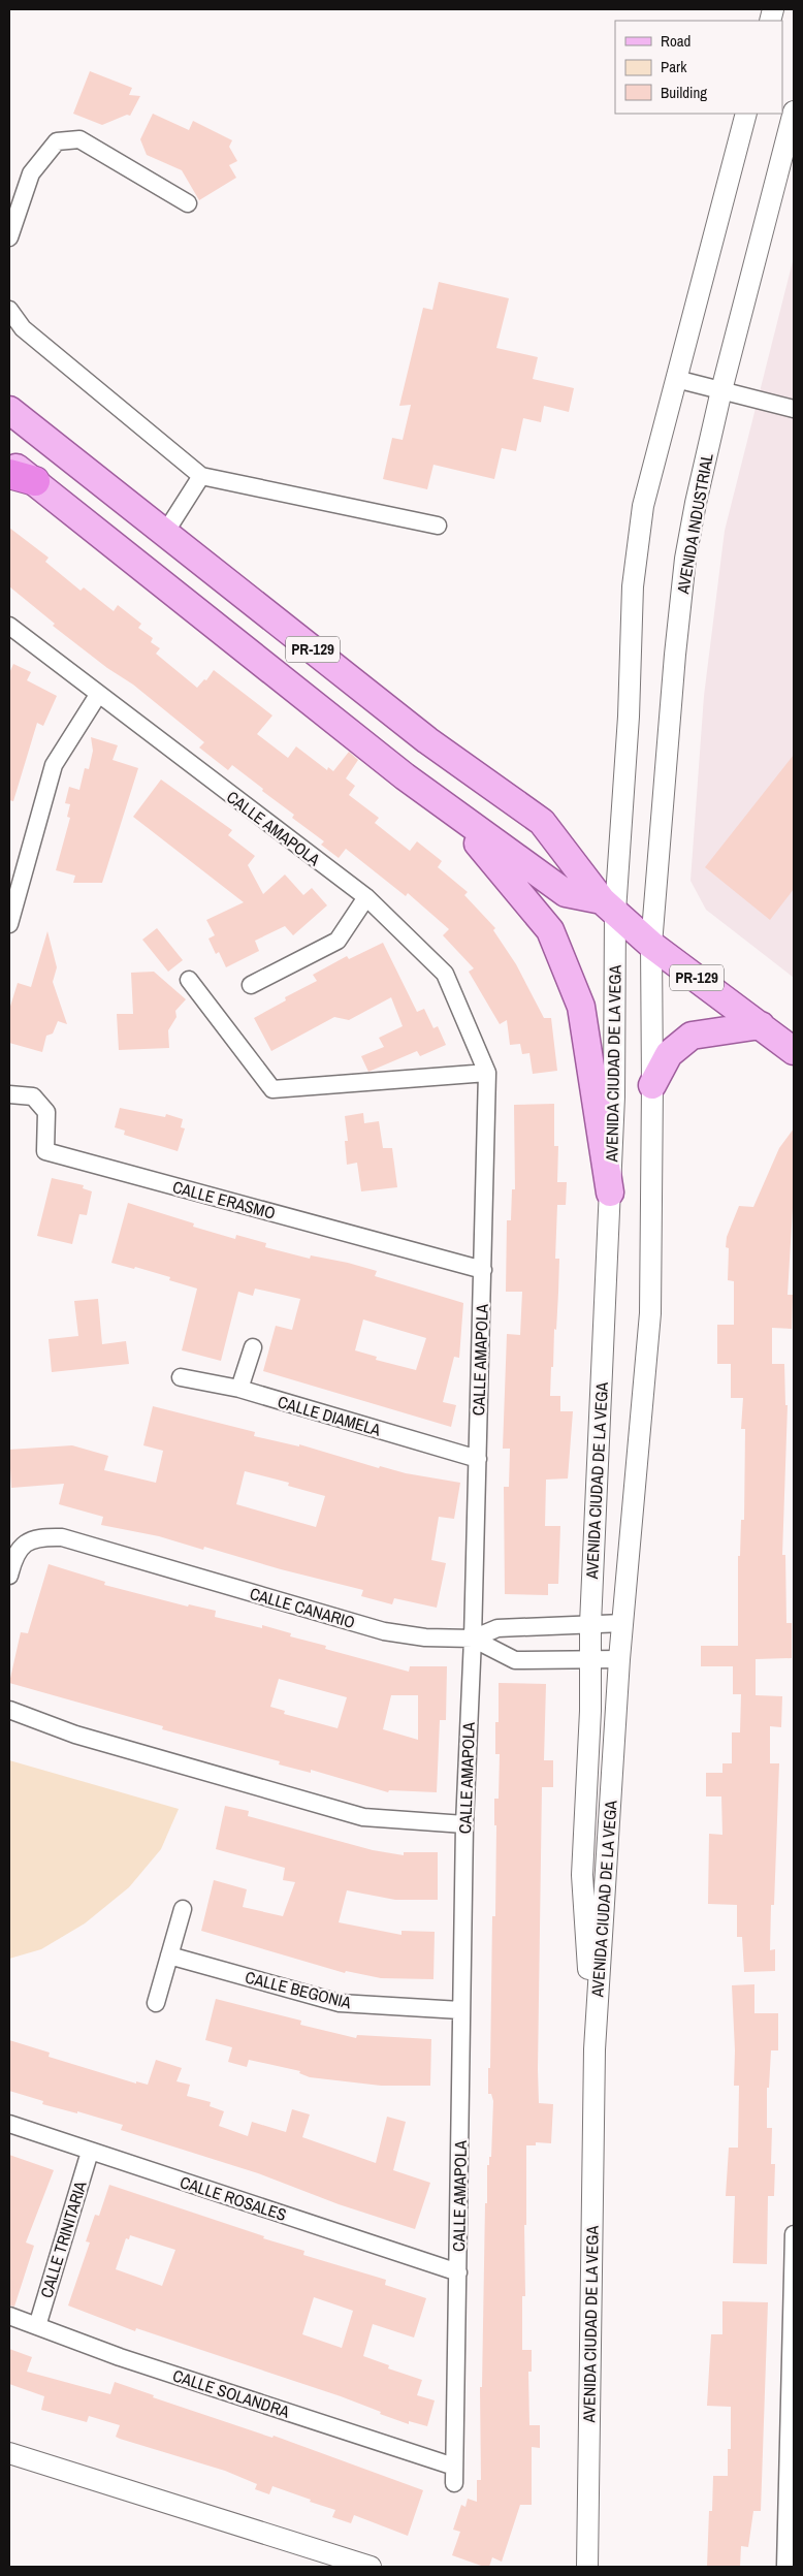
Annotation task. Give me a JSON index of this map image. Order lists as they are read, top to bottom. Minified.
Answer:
{"streets":{"main road":["PR-129"],"street":["AVENIDA INDUSTRIAL","CALLE AMAPOLA","AVENIDA CIUDAD DE LA VEGA","CALLE ERASMO","CALLE DIAMELA","CALLE CANARIO","CALLE BEGONIA","CALLE ROSALES","CALLE TRINITARIA","CALLE SOLANDRA"]},"crossings":[["AVENIDA INDUSTRIAL","PR-129"],["AVENIDA INDUSTRIAL","AVENIDA CIUDAD DE LA VEGA"],["PR-129","AVENIDA CIUDAD DE LA VEGA"],["CALLE AMAPOLA","CALLE ERASMO"],["CALLE AMAPOLA","CALLE DIAMELA"],["CALLE AMAPOLA","CALLE CANARIO"],["CALLE AMAPOLA","CALLE BEGONIA"],["CALLE AMAPOLA","CALLE ROSALES"],["CALLE AMAPOLA","CALLE SOLANDRA"],["AVENIDA CIUDAD DE LA VEGA","CALLE CANARIO"],["CALLE ROSALES","CALLE TRINITARIA"],["CALLE TRINITARIA","CALLE SOLANDRA"]],"legend":["Road","Park","Building"]}
